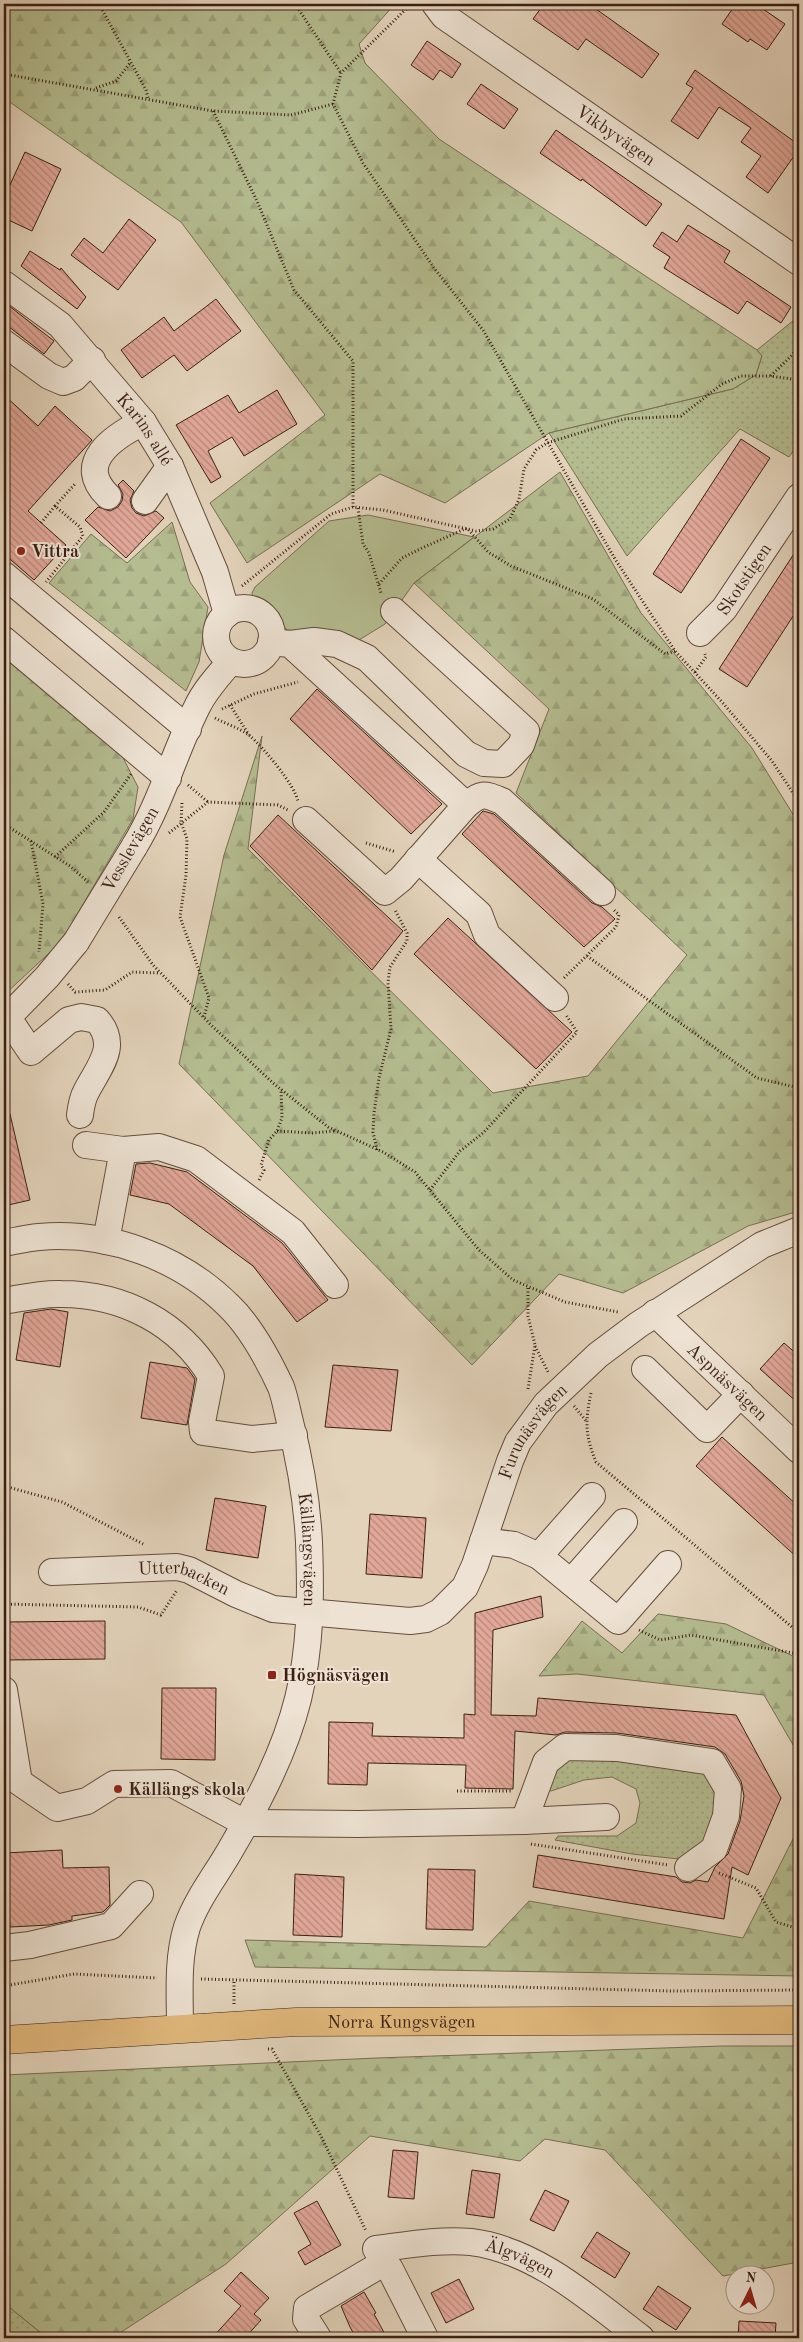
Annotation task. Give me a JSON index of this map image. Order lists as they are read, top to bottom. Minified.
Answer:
{"streets":{"main road":["Norra Kungsvägen"],"street":["Vikbyvägen","Karins allé","Skotstigen","Vesslevägen","Aspnäsvägen","Furunäsvägen","Källängsvägen","Utterbacken","Älgvägen"]},"crossings":[["Karins allé","Vesslevägen"],["Aspnäsvägen","Furunäsvägen"],["Furunäsvägen","Källängsvägen"],["Furunäsvägen","Utterbacken"],["Källängsvägen","Utterbacken"],["Källängsvägen","Norra Kungsvägen"]],"places":{"other":["Vittra","Källängs skola"],"transit":["Högnäsvägen"]},"north":"top"}
